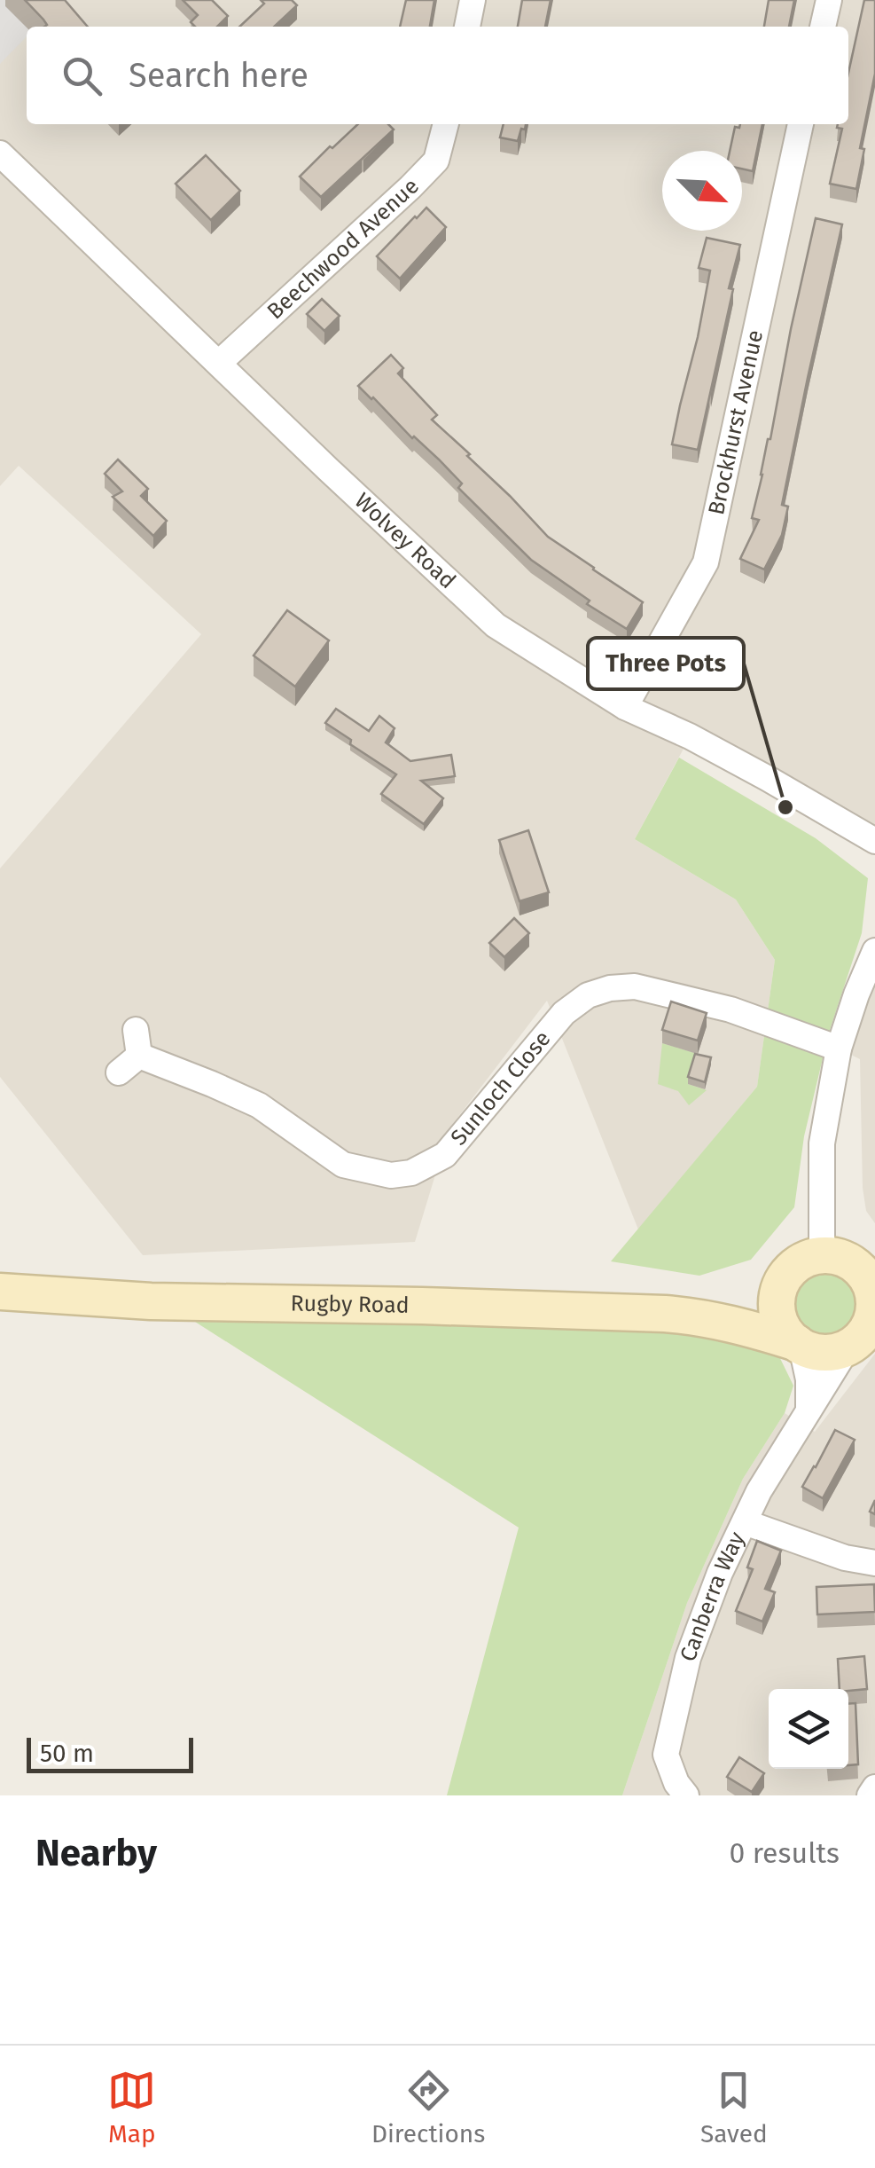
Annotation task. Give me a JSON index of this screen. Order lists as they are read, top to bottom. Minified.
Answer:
{"streets":{"main road":["Rugby Road"],"street":["Beechwood Avenue","Brockhurst Avenue","Wolvey Road","Sunloch Close","Canberra Way"]},"crossings":[["Beechwood Avenue","Wolvey Road"],["Brockhurst Avenue","Wolvey Road"],["Rugby Road","Canberra Way"]],"places":["Three Pots"],"scale_bar":"50 m","north":"bottom right","page":{"search":"Search here","scale":"50 m","heading":["Nearby","0 results"],"nav":["Map","Directions","Saved"]}}
